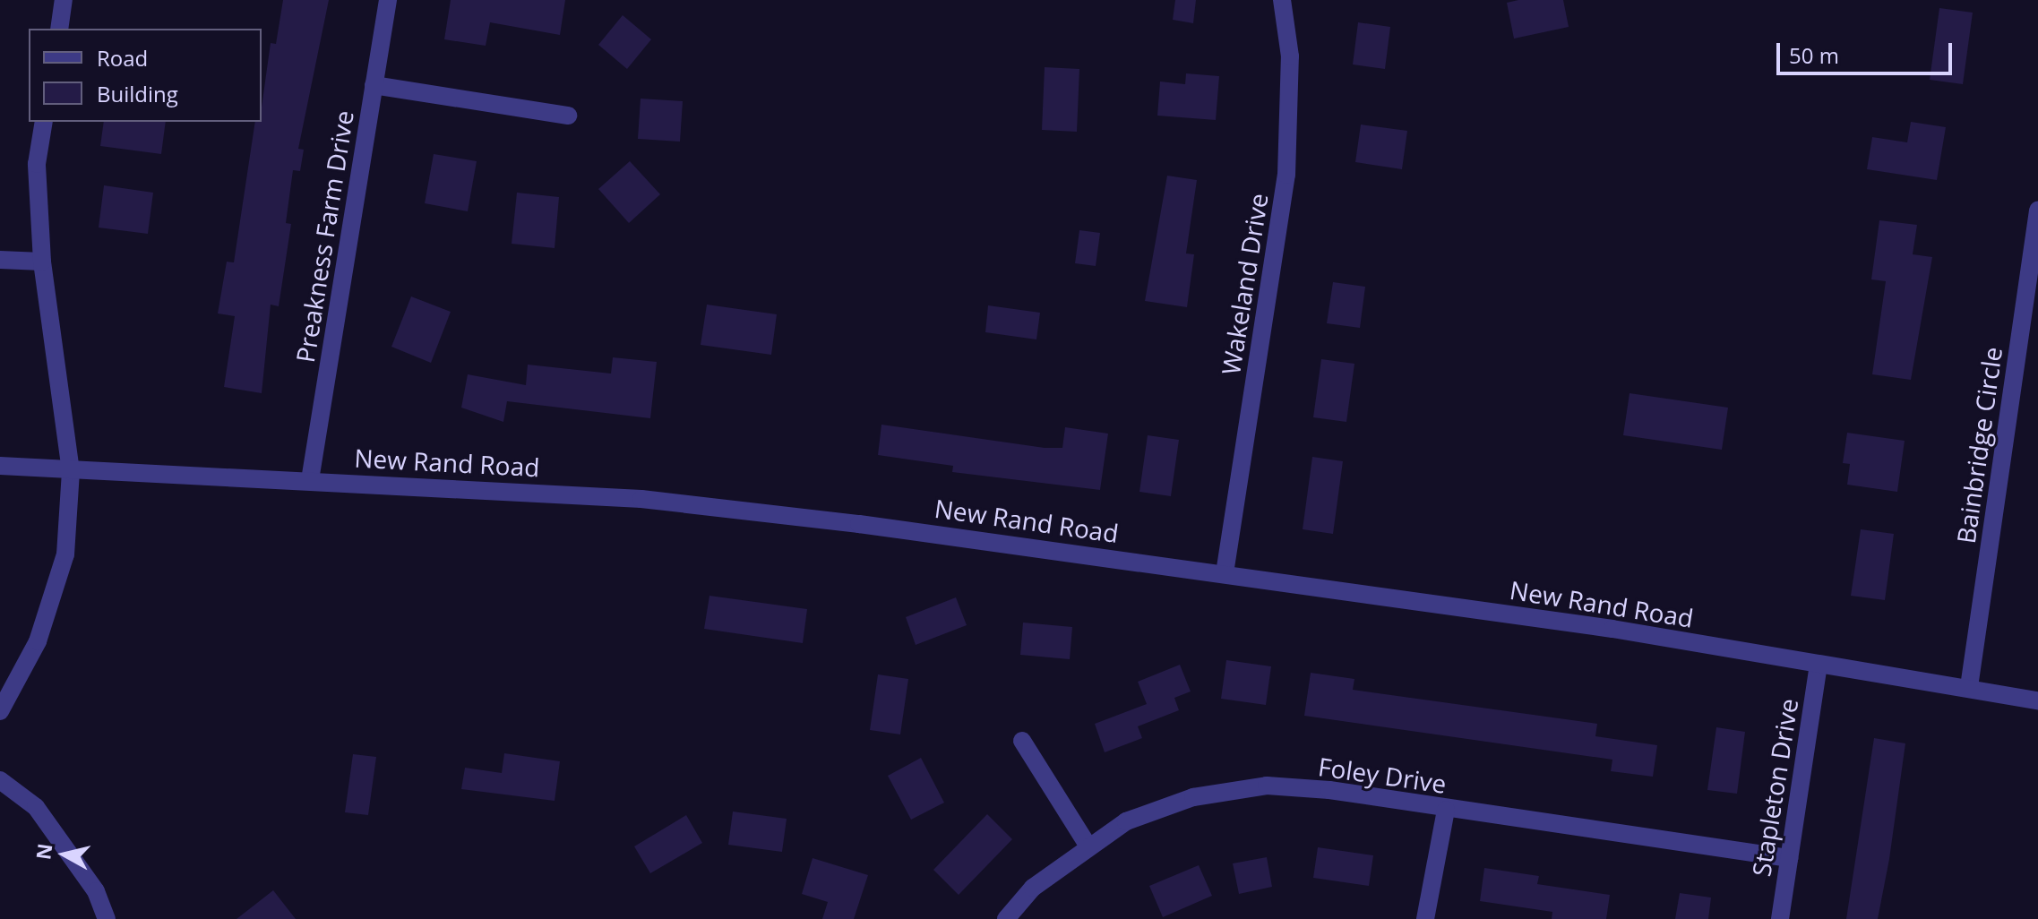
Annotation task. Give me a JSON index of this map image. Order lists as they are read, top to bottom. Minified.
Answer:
{"streets":{"street":["Preakness Farm Drive","Wakeland Drive","Bainbridge Circle","New Rand Road","Foley Drive","Stapleton Drive"]},"crossings":[["Preakness Farm Drive","New Rand Road"],["Wakeland Drive","New Rand Road"],["Bainbridge Circle","New Rand Road"],["New Rand Road","Stapleton Drive"],["Foley Drive","Stapleton Drive"]],"legend":["Road","Building"],"scale_bar":"50 m","north":"left"}
